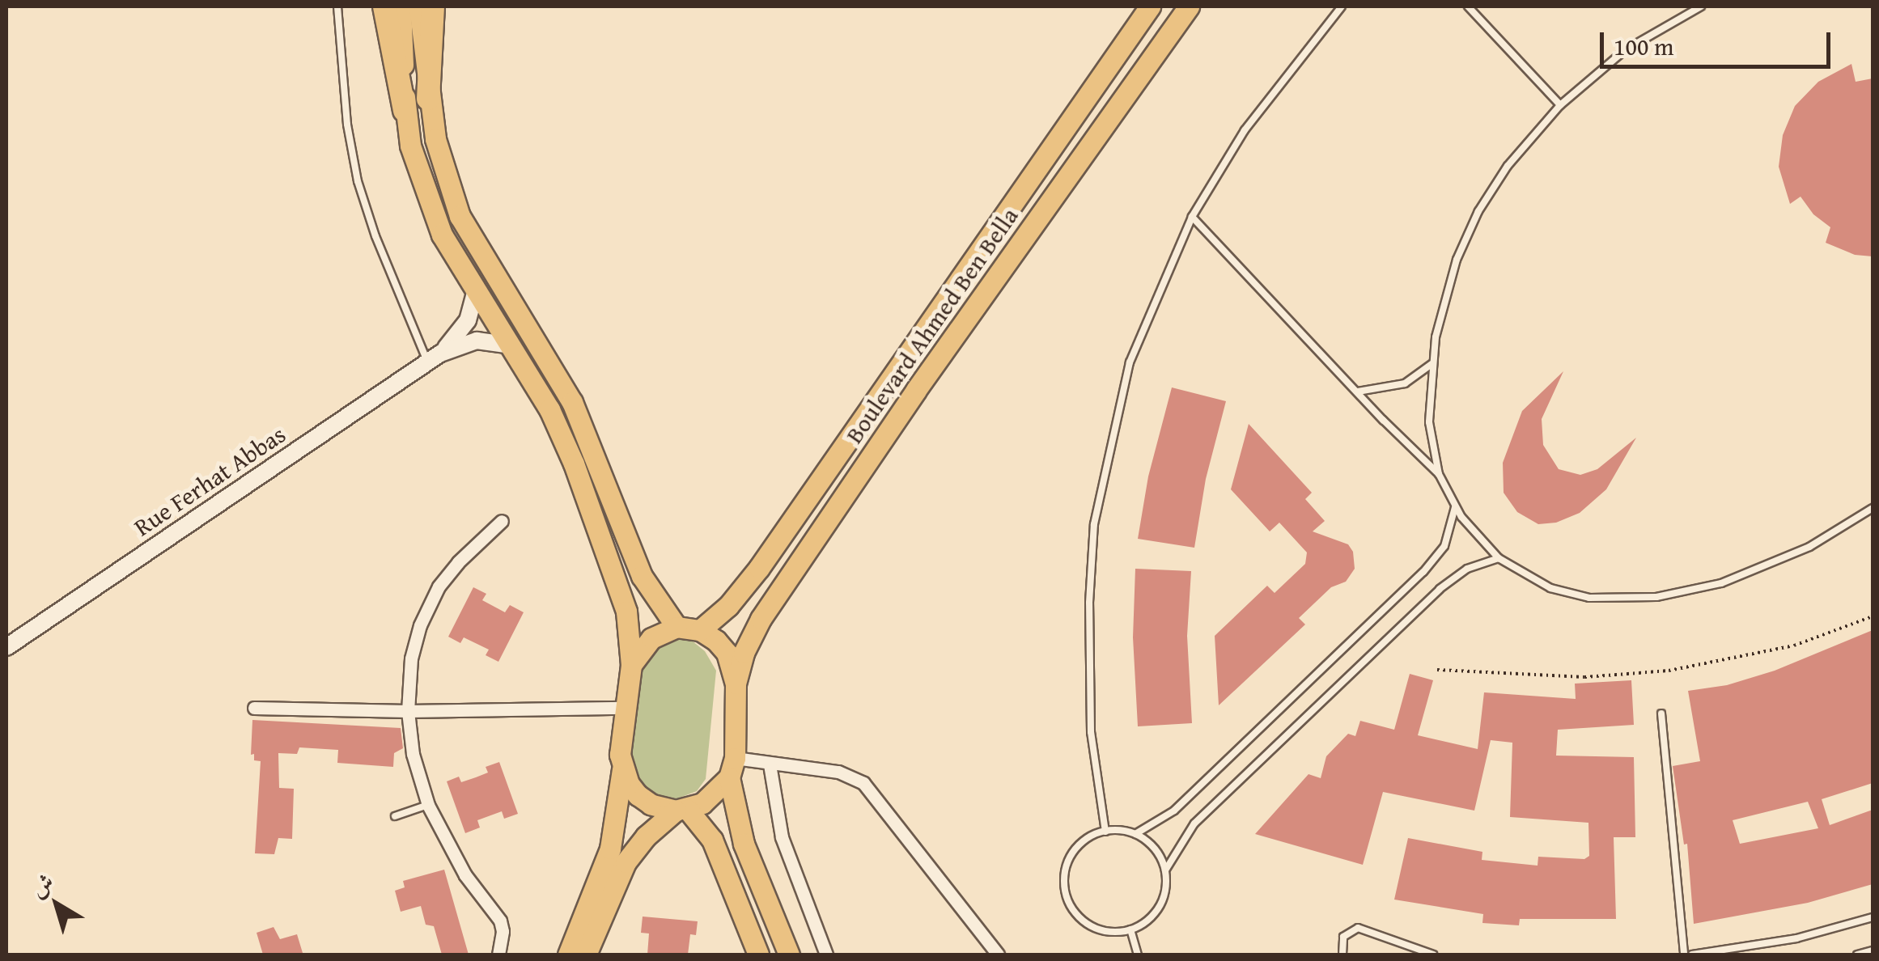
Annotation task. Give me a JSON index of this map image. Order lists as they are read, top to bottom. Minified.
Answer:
{"streets":{"main road":["Boulevard Ahmed Ben Bella"],"street":["Rue Ferhat Abbas"]},"scale_bar":"100 m","north":"top left"}
